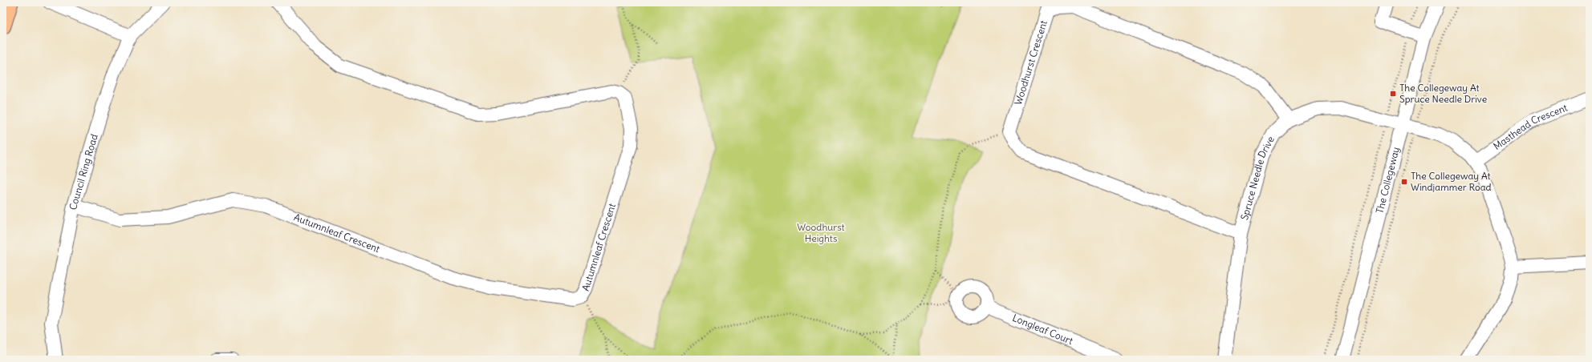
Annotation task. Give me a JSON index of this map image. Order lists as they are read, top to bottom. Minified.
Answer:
{"streets":{"street":["Woodhurst Crescent","Masthead Crescent","Council Ring Road","Spruce Needle Drive","The Collegeway","Autumnleaf Crescent","Longleaf Court"]},"crossings":[["Woodhurst Crescent","Spruce Needle Drive"],["Masthead Crescent","Spruce Needle Drive"],["Council Ring Road","Autumnleaf Crescent"],["Spruce Needle Drive","The Collegeway"]],"parks":["Woodhurst Heights"],"places":{"transit":["The Collegeway At Spruce Needle Drive","The Collegeway At Windjammer Road"]}}
